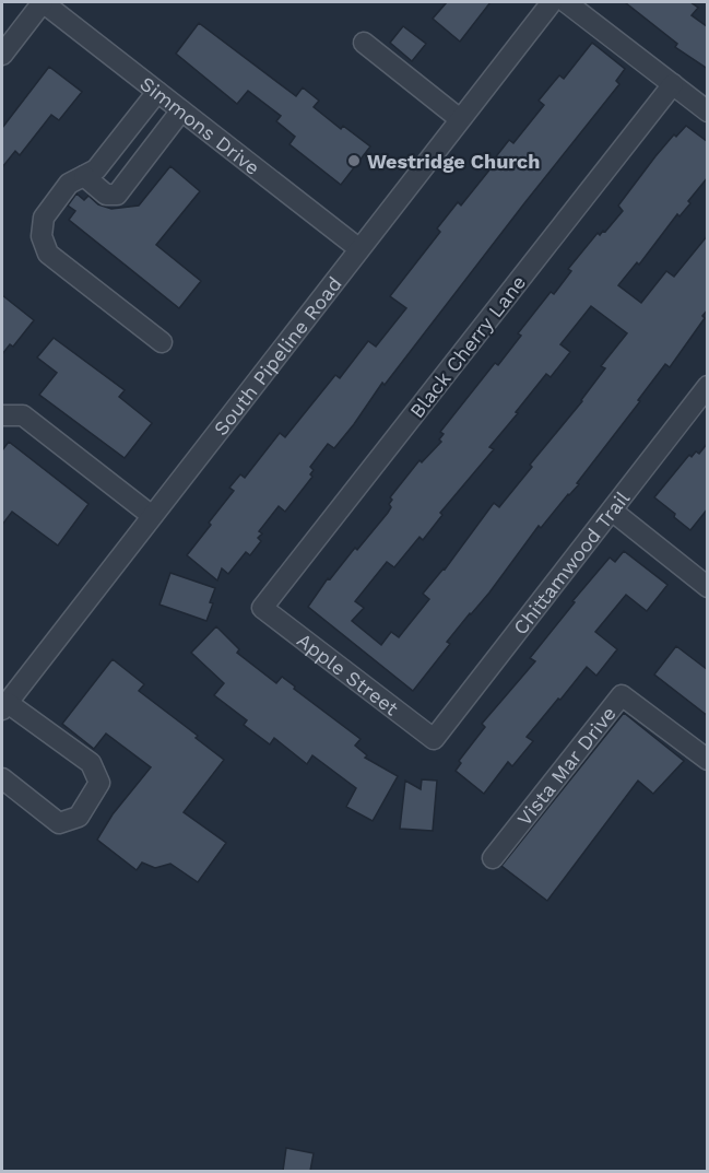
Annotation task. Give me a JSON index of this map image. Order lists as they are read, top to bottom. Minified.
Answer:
{"streets":{"street":["Simmons Drive","Black Cherry Lane","South Pipeline Road","Chittamwood Trail","Apple Street","Vista Mar Drive"]},"crossings":[["Simmons Drive","South Pipeline Road"],["Black Cherry Lane","Apple Street"],["Chittamwood Trail","Apple Street"]],"places":["Westridge Church"]}
